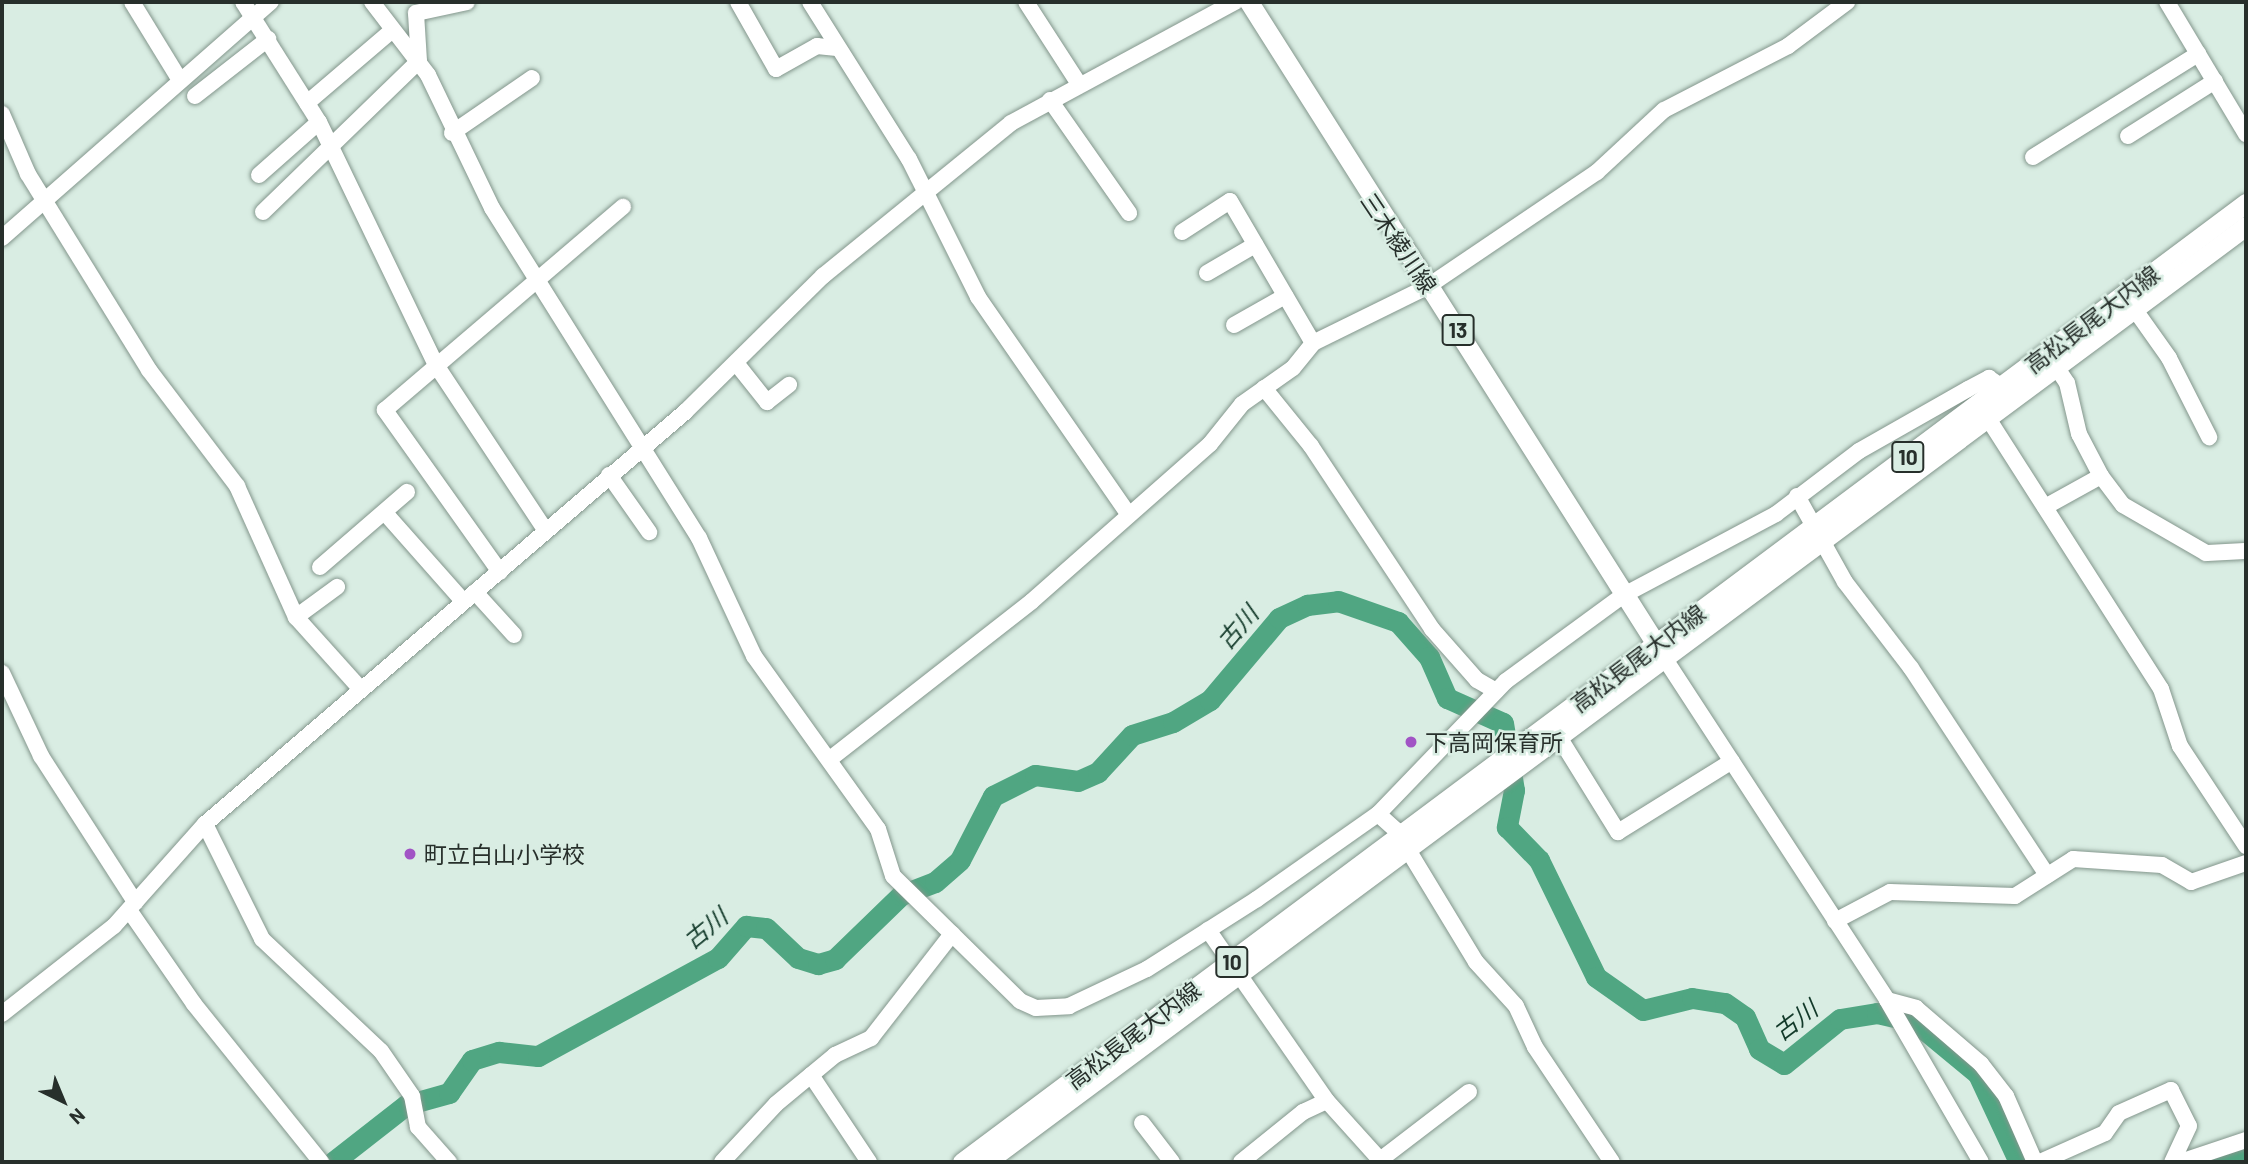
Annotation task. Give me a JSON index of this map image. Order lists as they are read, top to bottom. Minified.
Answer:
{"streets":{"main road":["三木綾川線","高松長尾大内線","13","10"]},"crossings":[["三木綾川線","高松長尾大内線"]],"water":["古川"],"places":["下高岡保育所","町立白山小学校"],"north":"bottom right"}
